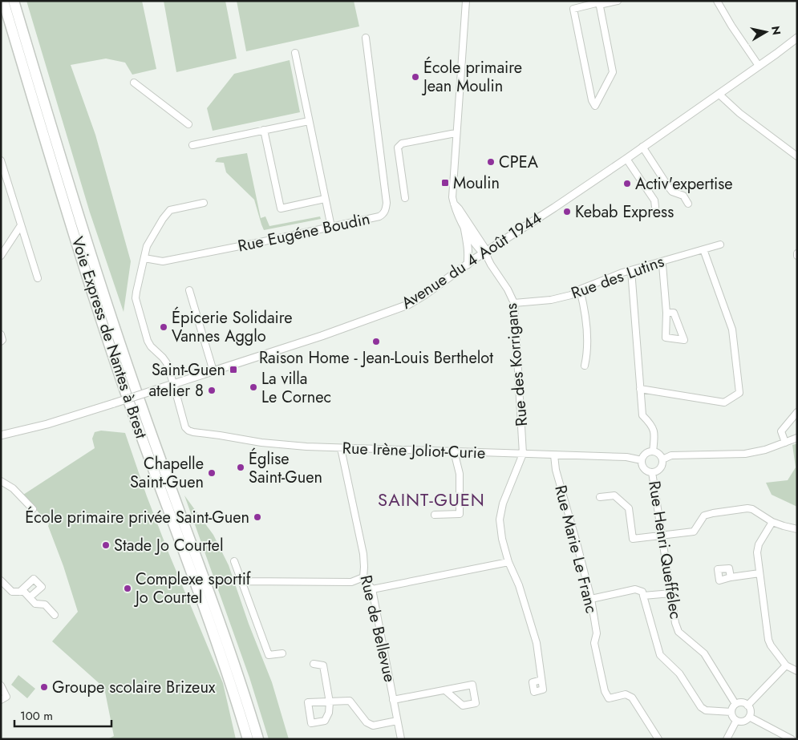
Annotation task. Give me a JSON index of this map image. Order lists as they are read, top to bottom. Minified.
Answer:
{"streets":{"highway":["Voie Express de Nantes à Brest"],"street":["Rue Eugéne Boudin","Avenue du 4 Août 1944","Rue des Lutins","Rue des Korrigans","Rue Irène Joliot-Curie","Rue Marie Le Franc","Rue Henri Queffélec","Rue de Bellevue"]},"crossings":[["Avenue du 4 Août 1944","Rue des Korrigans"],["Avenue du 4 Août 1944","Rue Irène Joliot-Curie"],["Rue des Lutins","Rue des Korrigans"],["Rue des Korrigans","Rue Irène Joliot-Curie"],["Rue Irène Joliot-Curie","Rue Marie Le Franc"],["Rue Irène Joliot-Curie","Rue Henri Queffélec"],["Rue Irène Joliot-Curie","Rue de Bellevue"]],"districts":["SAINT-GUEN"],"places":{"other":["École primaire Jean Moulin","CPEA","Activ'expertise","Kebab Express","Épicerie Solidaire Vannes Agglo","Raison Home - Jean-Louis Berthelot","La villa Le Cornec","atelier 8","Église Saint-Guen","Chapelle Saint-Guen","École primaire privée Saint-Guen","Stade Jo Courtel","Complexe sportif Jo Courtel","Groupe scolaire Brizeux"],"transit":["Moulin","Saint-Guen"]},"scale_bar":"100 m","north":"right"}
